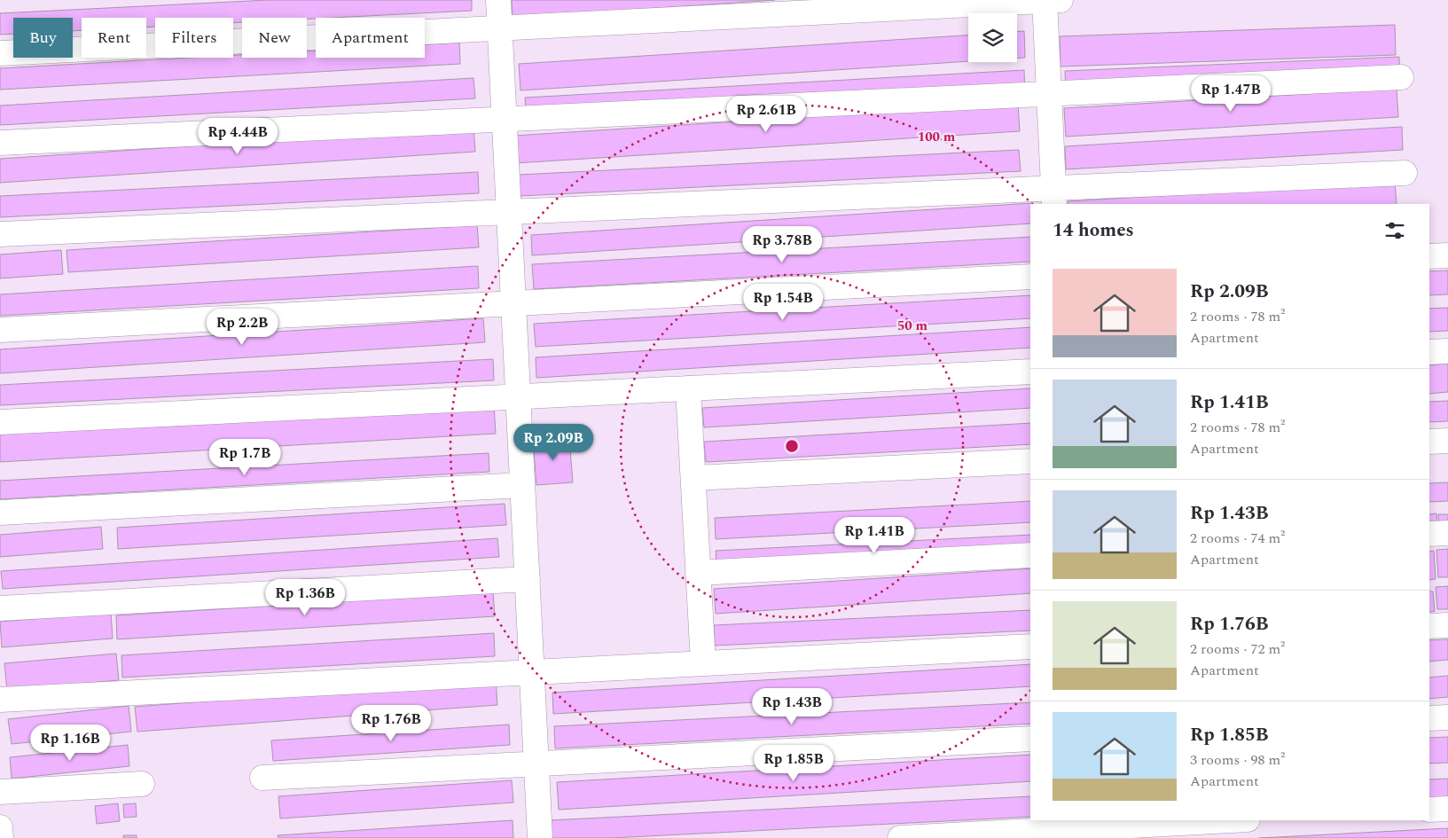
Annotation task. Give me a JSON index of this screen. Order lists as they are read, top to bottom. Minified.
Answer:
{"page":{"chip":["Buy","Rent","Filters","New","Apartment"],"price":["Rp 1.47B","Rp 2.61B","Rp 4.44B","Rp 3.78B","Rp 1.54B","Rp 2.2B","Rp 2.09B","Rp 1.7B","Rp 1.41B","Rp 1.36B","Rp 1.43B","Rp 1.76B","Rp 1.16B","Rp 1.85B"],"heading":"14 homes","list":[{"name":"Rp 2.09B","note":"2 rooms · 78 m² · Apartment"},{"name":"Rp 1.41B","note":"2 rooms · 78 m² · Apartment"},{"name":"Rp 1.43B","note":"2 rooms · 74 m² · Apartment"},{"name":"Rp 1.76B","note":"2 rooms · 72 m² · Apartment"},{"name":"Rp 1.85B","note":"3 rooms · 98 m² · Apartment"}]},"rings":["100 m","50 m"]}
